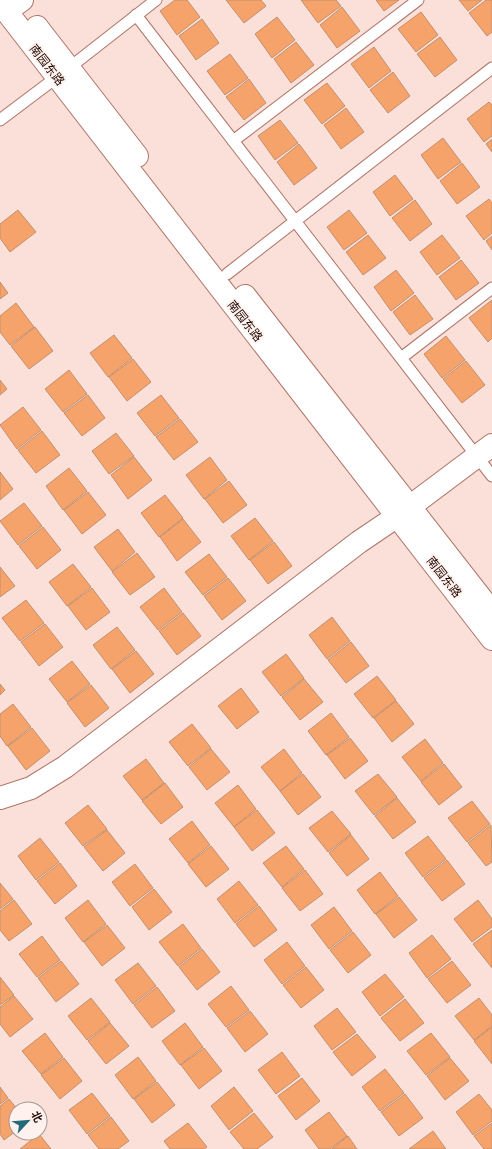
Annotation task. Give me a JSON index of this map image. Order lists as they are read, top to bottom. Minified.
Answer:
{"streets":{"main road":["南园东路"]},"north":"top right"}
